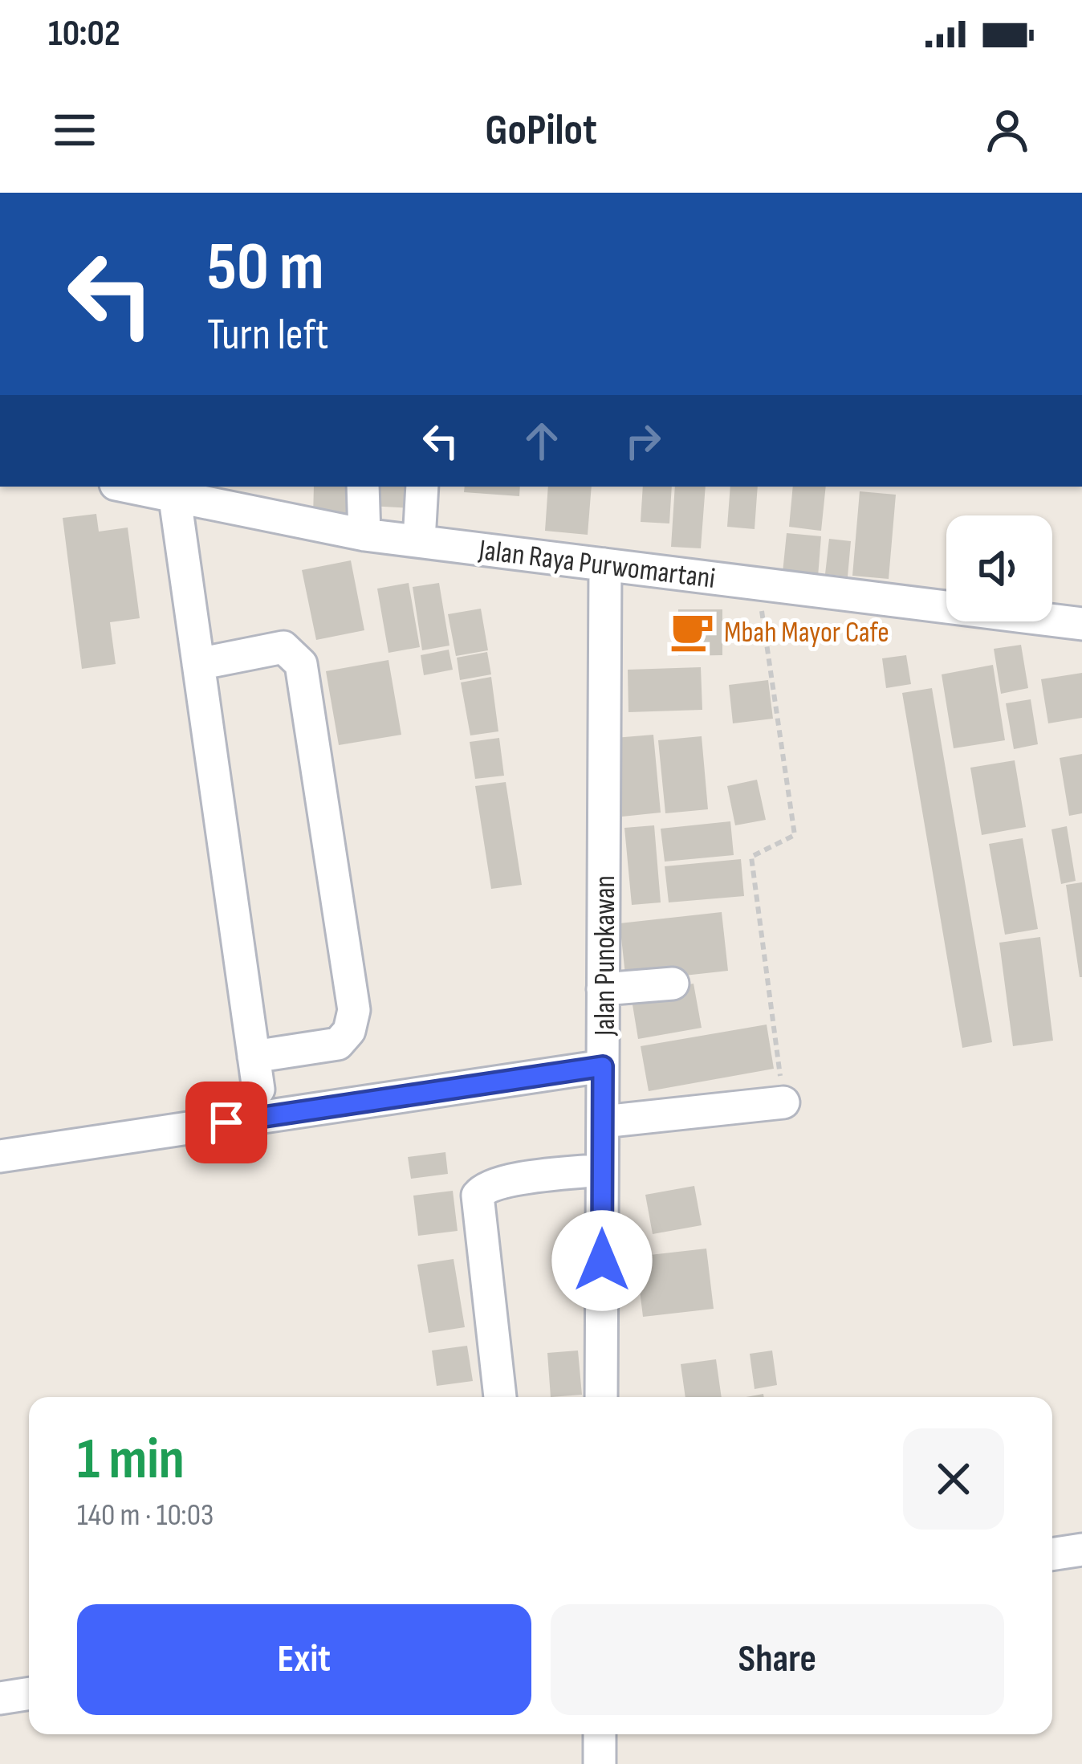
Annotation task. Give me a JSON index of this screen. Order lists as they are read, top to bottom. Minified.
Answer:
{"streets":{"street":["Jalan Raya Purwomartani","Jalan Punokawan"]},"crossings":[["Jalan Raya Purwomartani","Jalan Punokawan"]],"places":{"cafe":["Mbah Mayor Cafe"]},"page":{"status":"10:02","header":"GoPilot","turn":["50 m","Turn left"],"heading":["1 min","140 m · 10:03"],"buttons":["Exit","Share"]}}
